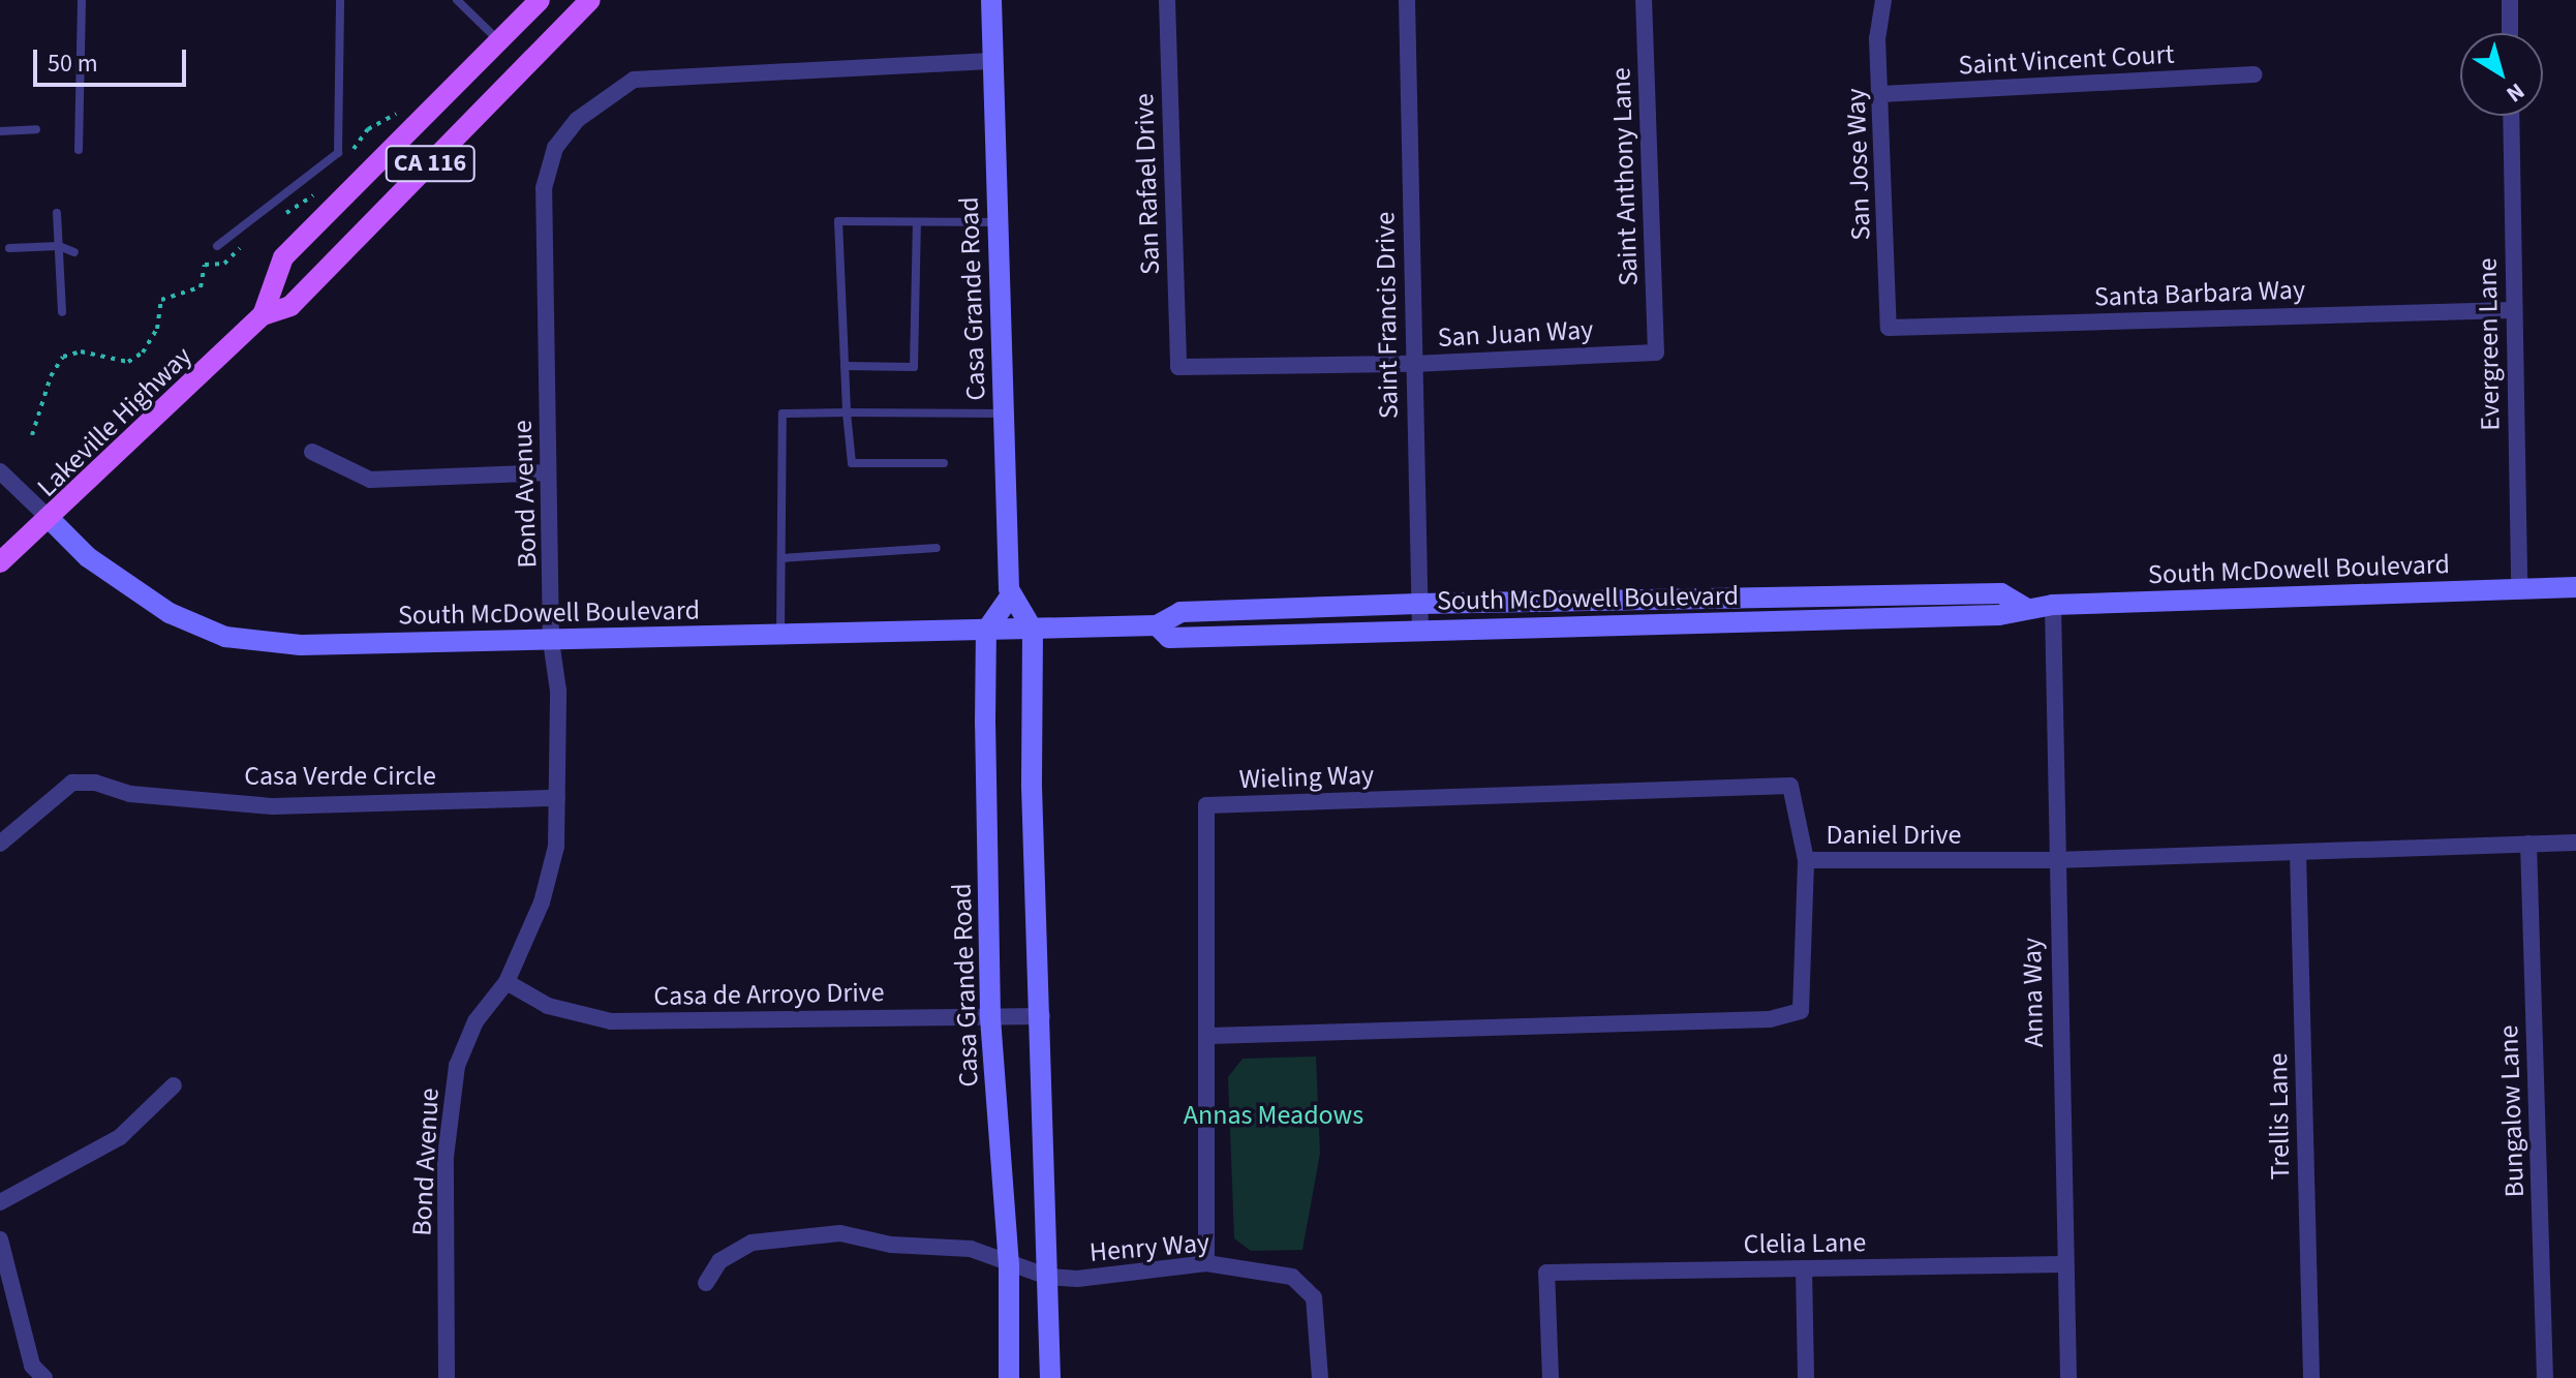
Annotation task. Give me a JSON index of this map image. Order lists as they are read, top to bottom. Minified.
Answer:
{"streets":{"main road":["CA 116","Casa Grande Road","Lakeville Highway","South McDowell Boulevard"],"street":["Saint Vincent Court","San Jose Way","Saint Anthony Lane","San Rafael Drive","Santa Barbara Way","Saint Francis Drive","San Juan Way","Evergreen Lane","Bond Avenue","Casa Verde Circle","Wieling Way","Daniel Drive","Anna Way","Casa de Arroyo Drive","Bungalow Lane","Trellis Lane","Clelia Lane","Henry Way"]},"crossings":[["Saint Vincent Court","San Jose Way"],["San Jose Way","Santa Barbara Way"],["Saint Anthony Lane","San Juan Way"],["San Rafael Drive","San Juan Way"],["Santa Barbara Way","Evergreen Lane"],["Casa Grande Road","Bond Avenue"],["Casa Grande Road","South McDowell Boulevard"],["Casa Grande Road","Casa de Arroyo Drive"],["Casa Grande Road","Henry Way"],["Saint Francis Drive","San Juan Way"],["Saint Francis Drive","South McDowell Boulevard"],["Evergreen Lane","South McDowell Boulevard"],["Lakeville Highway","South McDowell Boulevard"],["Bond Avenue","South McDowell Boulevard"],["Bond Avenue","Casa Verde Circle"],["Bond Avenue","Casa de Arroyo Drive"],["South McDowell Boulevard","Anna Way"],["Wieling Way","Daniel Drive"],["Wieling Way","Henry Way"],["Daniel Drive","Anna Way"],["Daniel Drive","Bungalow Lane"],["Daniel Drive","Trellis Lane"],["Anna Way","Clelia Lane"]],"parks":["Annas Meadows"],"scale_bar":"50 m","north":"bottom right"}
